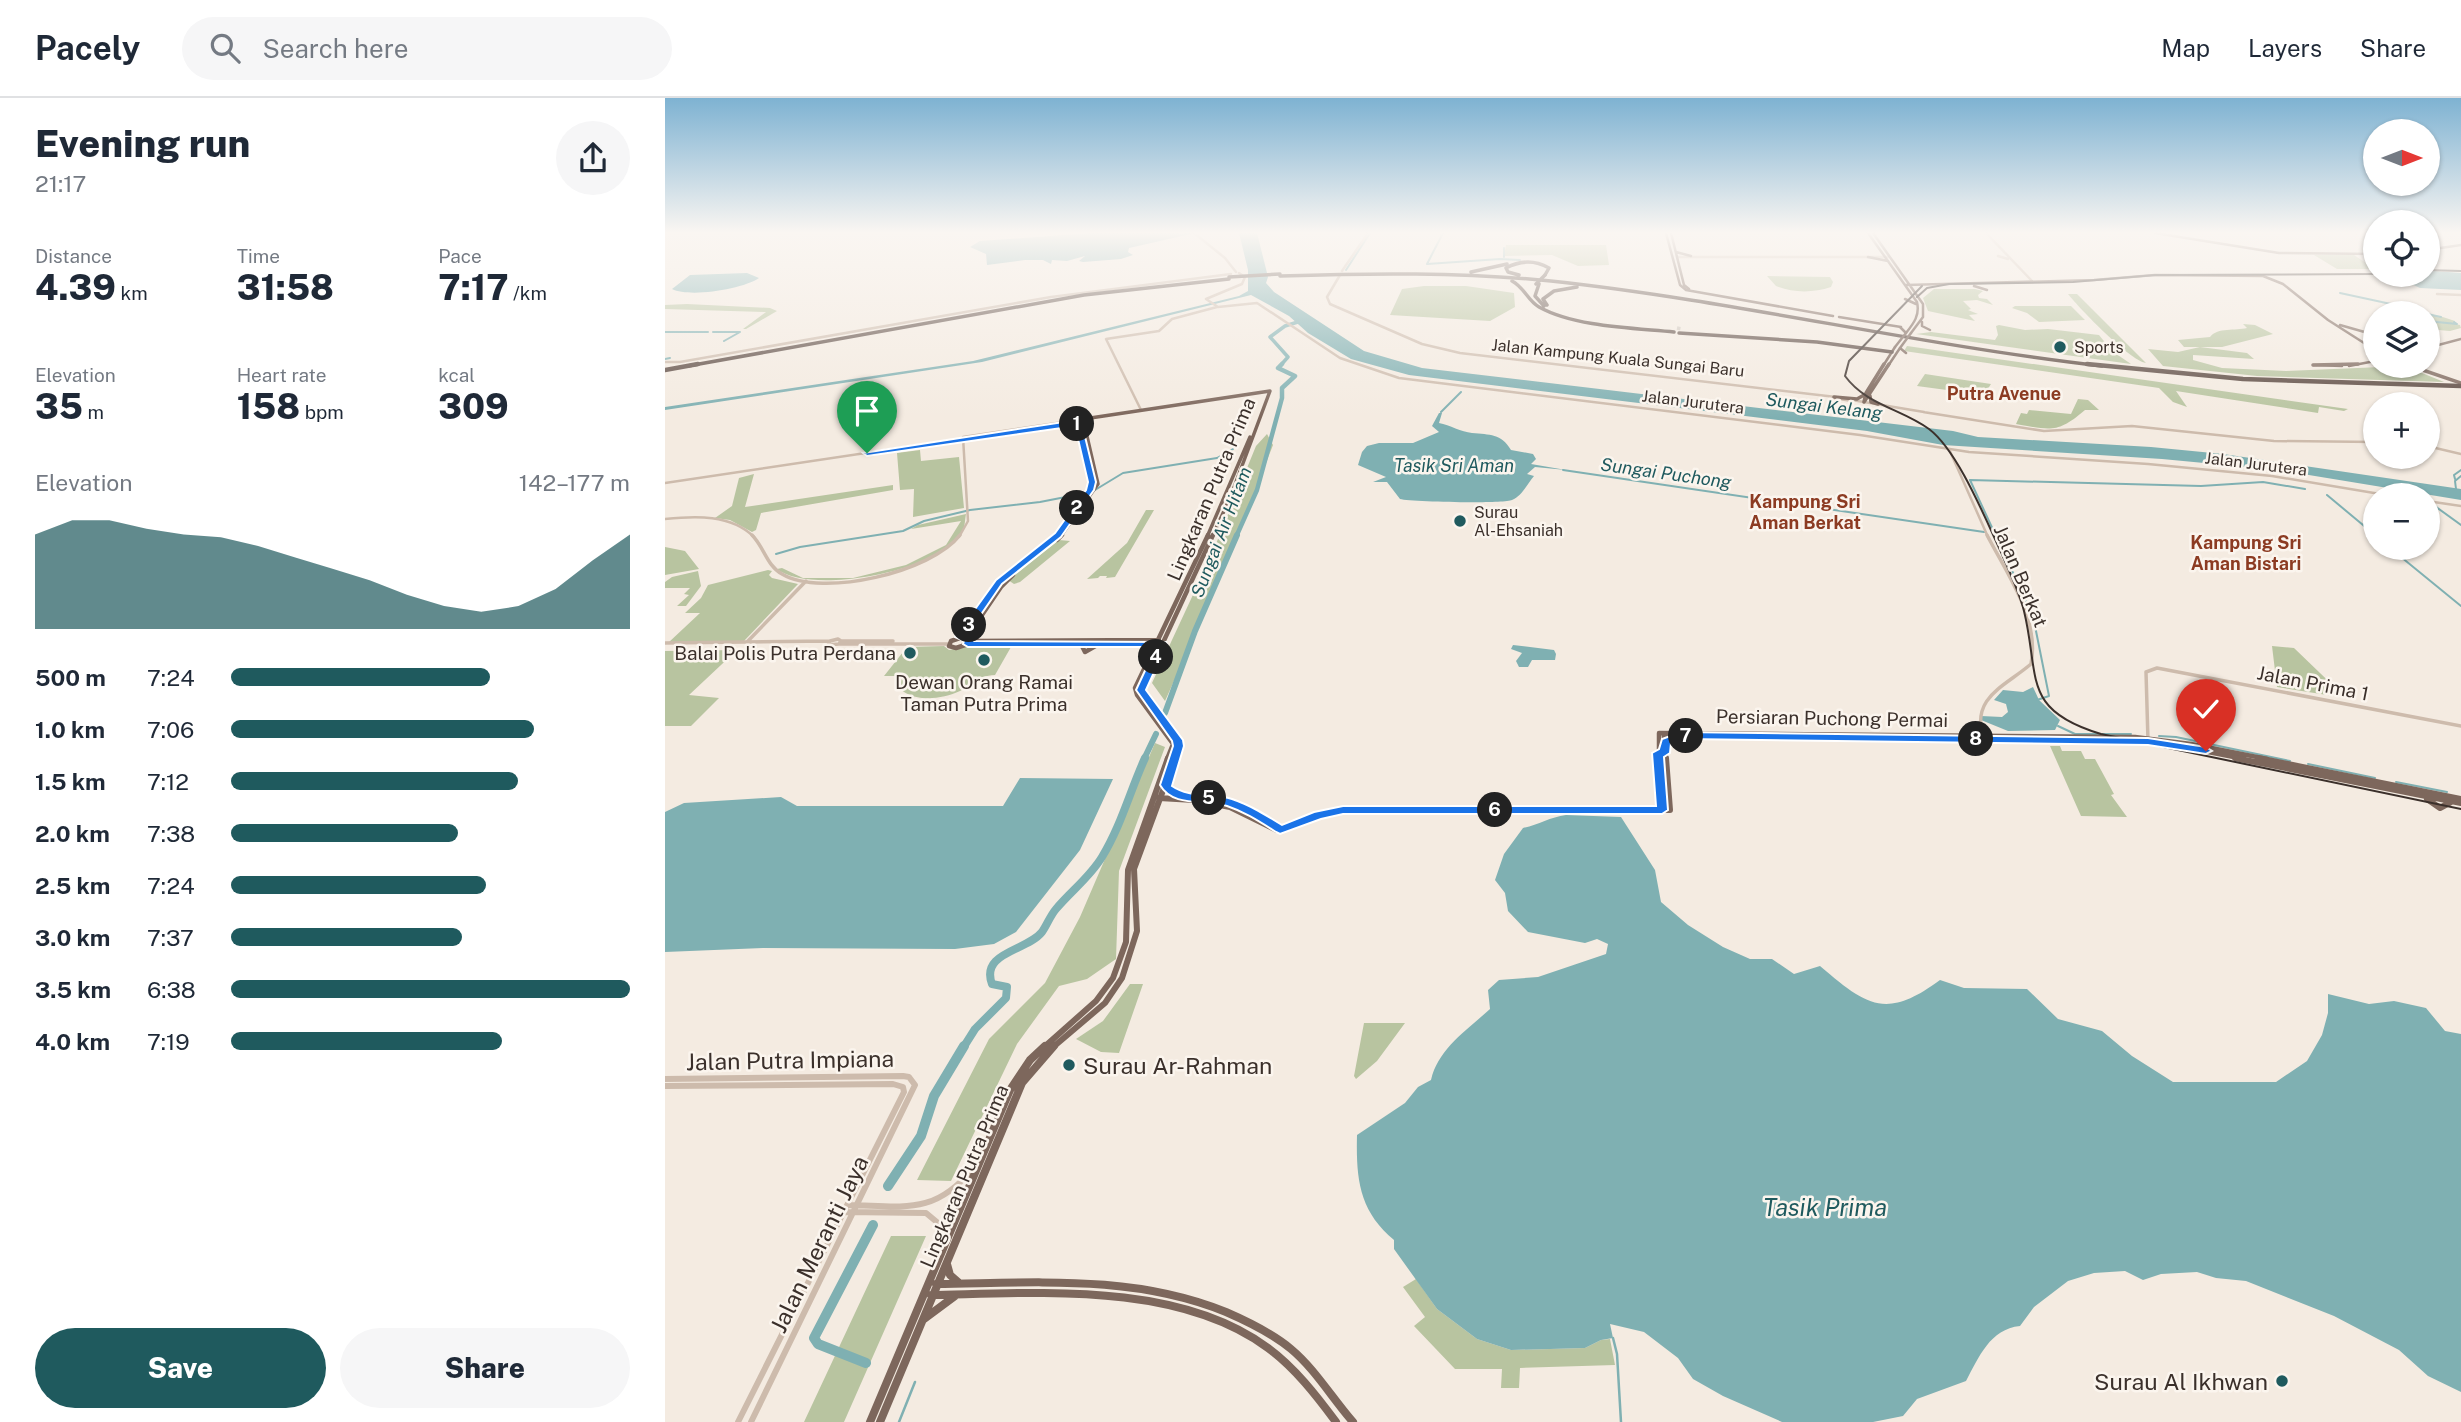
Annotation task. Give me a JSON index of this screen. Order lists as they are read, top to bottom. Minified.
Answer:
{"streets":{"main road":["Lingkaran Putra Prima","Persiaran Puchong Permai"],"street":["Jalan Kampung Kuala Sungai Baru","Jalan Jurutera","Jalan Berkat","Jalan Prima 1","Jalan Putra Impiana","Jalan Meranti Jaya"]},"crossings":[["Jalan Jurutera","Jalan Berkat"],["Jalan Berkat","Persiaran Puchong Permai"],["Jalan Prima 1","Persiaran Puchong Permai"],["Jalan Putra Impiana","Jalan Meranti Jaya"]],"districts":["Putra Avenue","Kampung Sri Aman Berkat","Kampung Sri Aman Bistari"],"water":["Sungai Kelang","Tasik Sri Aman","Sungai Puchong","Sungai Air Hitam","Tasik Prima"],"places":["Sports","Surau Al-Ehsaniah","Balai Polis Putra Perdana","Dewan Orang Ramai Taman Putra Prima","Surau Ar-Rahman","Surau Al Ikhwan"],"north":"right","page":{"header":"Pacely","search":"Search here","nav":["Map","Layers","Share"],"heading":["Evening run","21:17"],"map_buttons":["+","−"],"stats":[["Distance","4.39 km"],["Time","31:58"],["Pace","7:17 /km"],["Elevation","35 m"],["Heart rate","158 bpm"],["kcal","309"]],"pins":["1","2","3","4","7","8","5","6"],"chart":["Elevation","142–177 m"],"list":[{"name":"500 m","note":"7:24"},{"name":"1.0 km","note":"7:06"},{"name":"1.5 km","note":"7:12"},{"name":"2.0 km","note":"7:38"},{"name":"2.5 km","note":"7:24"},{"name":"3.0 km","note":"7:37"},{"name":"3.5 km","note":"6:38"},{"name":"4.0 km","note":"7:19"}],"buttons":["Save","Share"]}}
